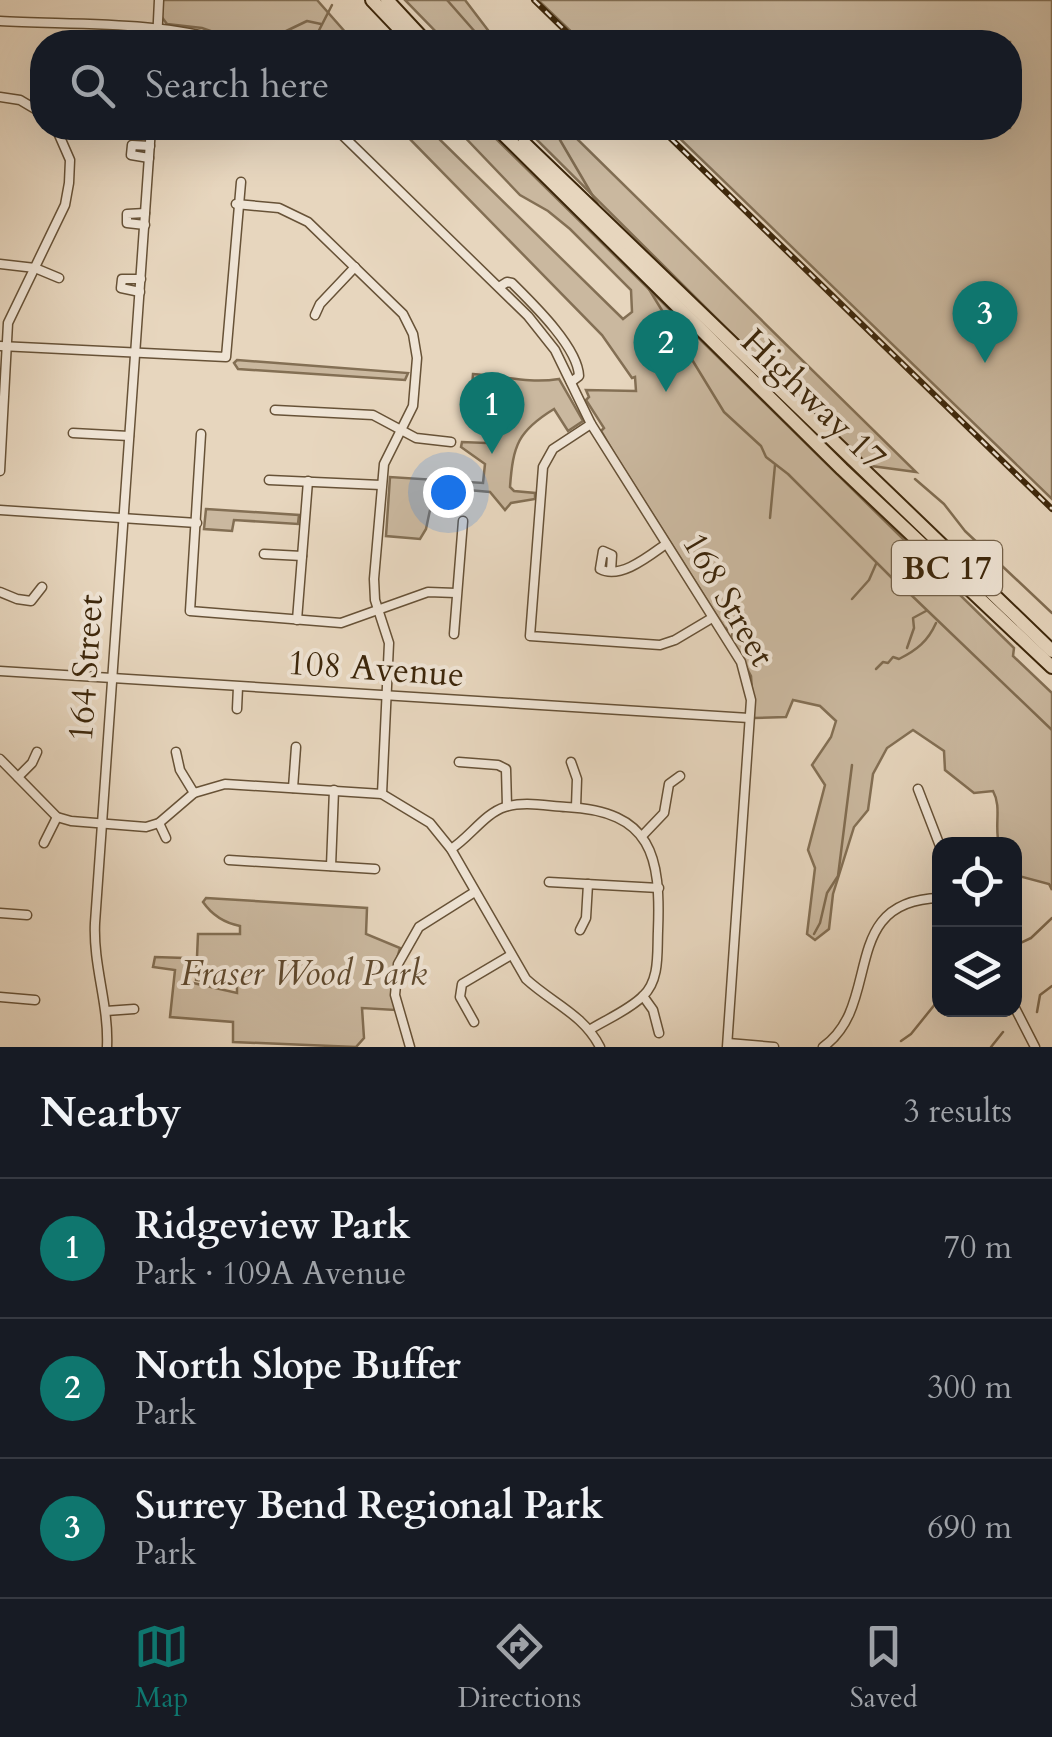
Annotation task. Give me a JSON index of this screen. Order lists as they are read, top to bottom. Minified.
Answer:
{"streets":{"highway":["Highway 17","BC 17"],"street":["168 Street","164 Street","108 Avenue"]},"crossings":[["168 Street","108 Avenue"],["164 Street","108 Avenue"]],"parks":["Fraser Wood Park"],"page":{"search":"Search here","pins":["3","2","1"],"heading":["Nearby","3 results"],"list":[{"mark":"1","name":"Ridgeview Park","note":"Park · 109A Avenue","value":"70 m"},{"mark":"2","name":"North Slope Buffer","note":"Park","value":"300 m"},{"mark":"3","name":"Surrey Bend Regional Park","note":"Park","value":"690 m"}],"nav":["Map","Directions","Saved"]}}
